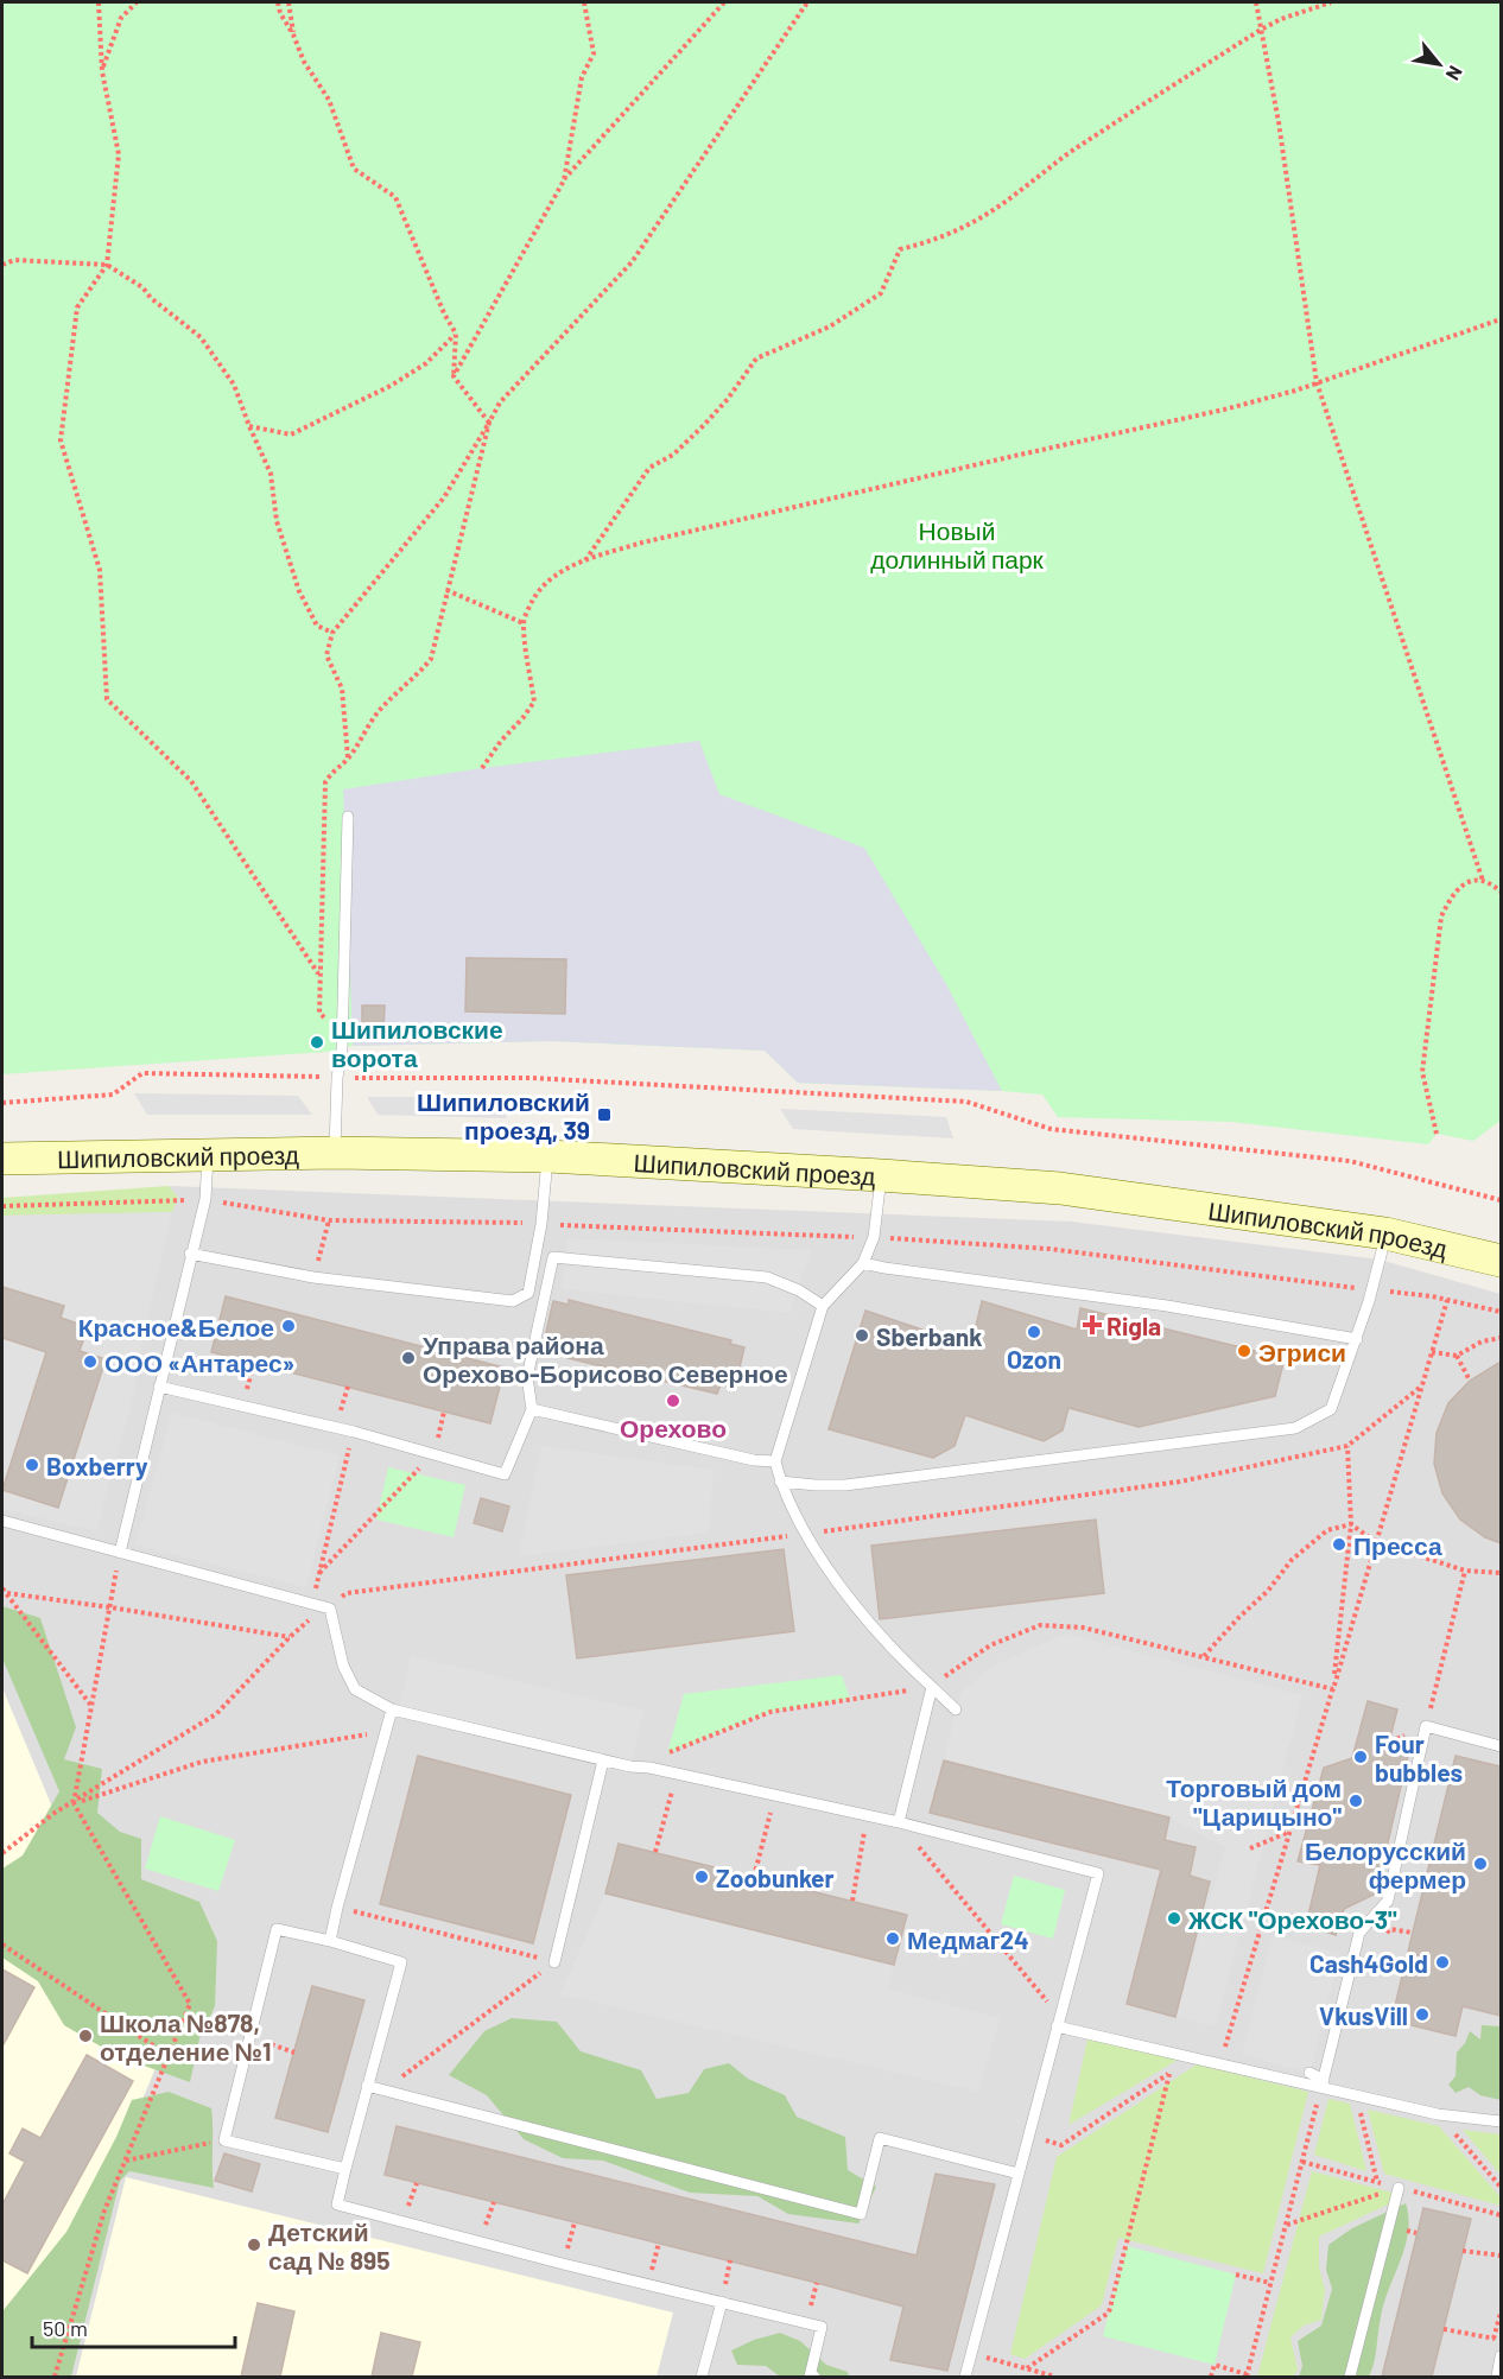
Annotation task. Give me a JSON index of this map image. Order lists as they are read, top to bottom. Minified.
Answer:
{"streets":{"main road":["Шипиловский проезд"]},"parks":["Новый долинный парк"],"places":{"other":["Шипиловские ворота","Красное&Белое","Ozon","Sberbank","Эгриси","Управа района Орехово-Борисово Северное","ООО «Антарес»","Орехово","Boxberry","Пресса","Four bubbles","Торговый дом \"Царицыно\"","Белорусский фермер","Zoobunker","ЖСК \"Орехово-3\"","Медмаг24","Cash4Gold","VkusVill","Школа №878, отделение №1","Детский сад № 895"],"transit":["Шипиловский проезд, 39"],"health":["Rigla"]},"scale_bar":"50 m","north":"bottom right"}
